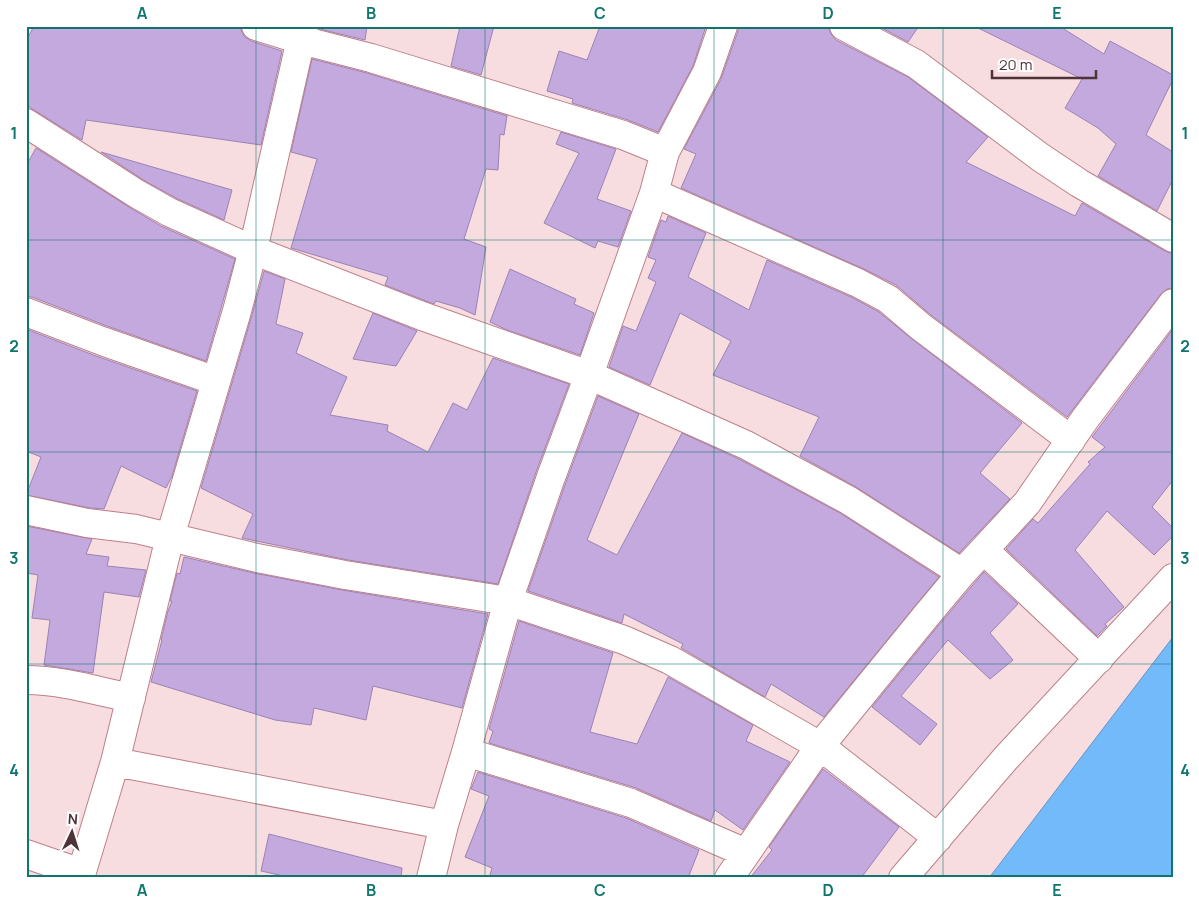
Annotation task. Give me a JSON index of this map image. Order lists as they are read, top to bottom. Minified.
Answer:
{"scale_bar":"20 m","north":"top","grid":{"columns":["A","B","C","D","E"],"rows":["1","2","3","4"]}}
